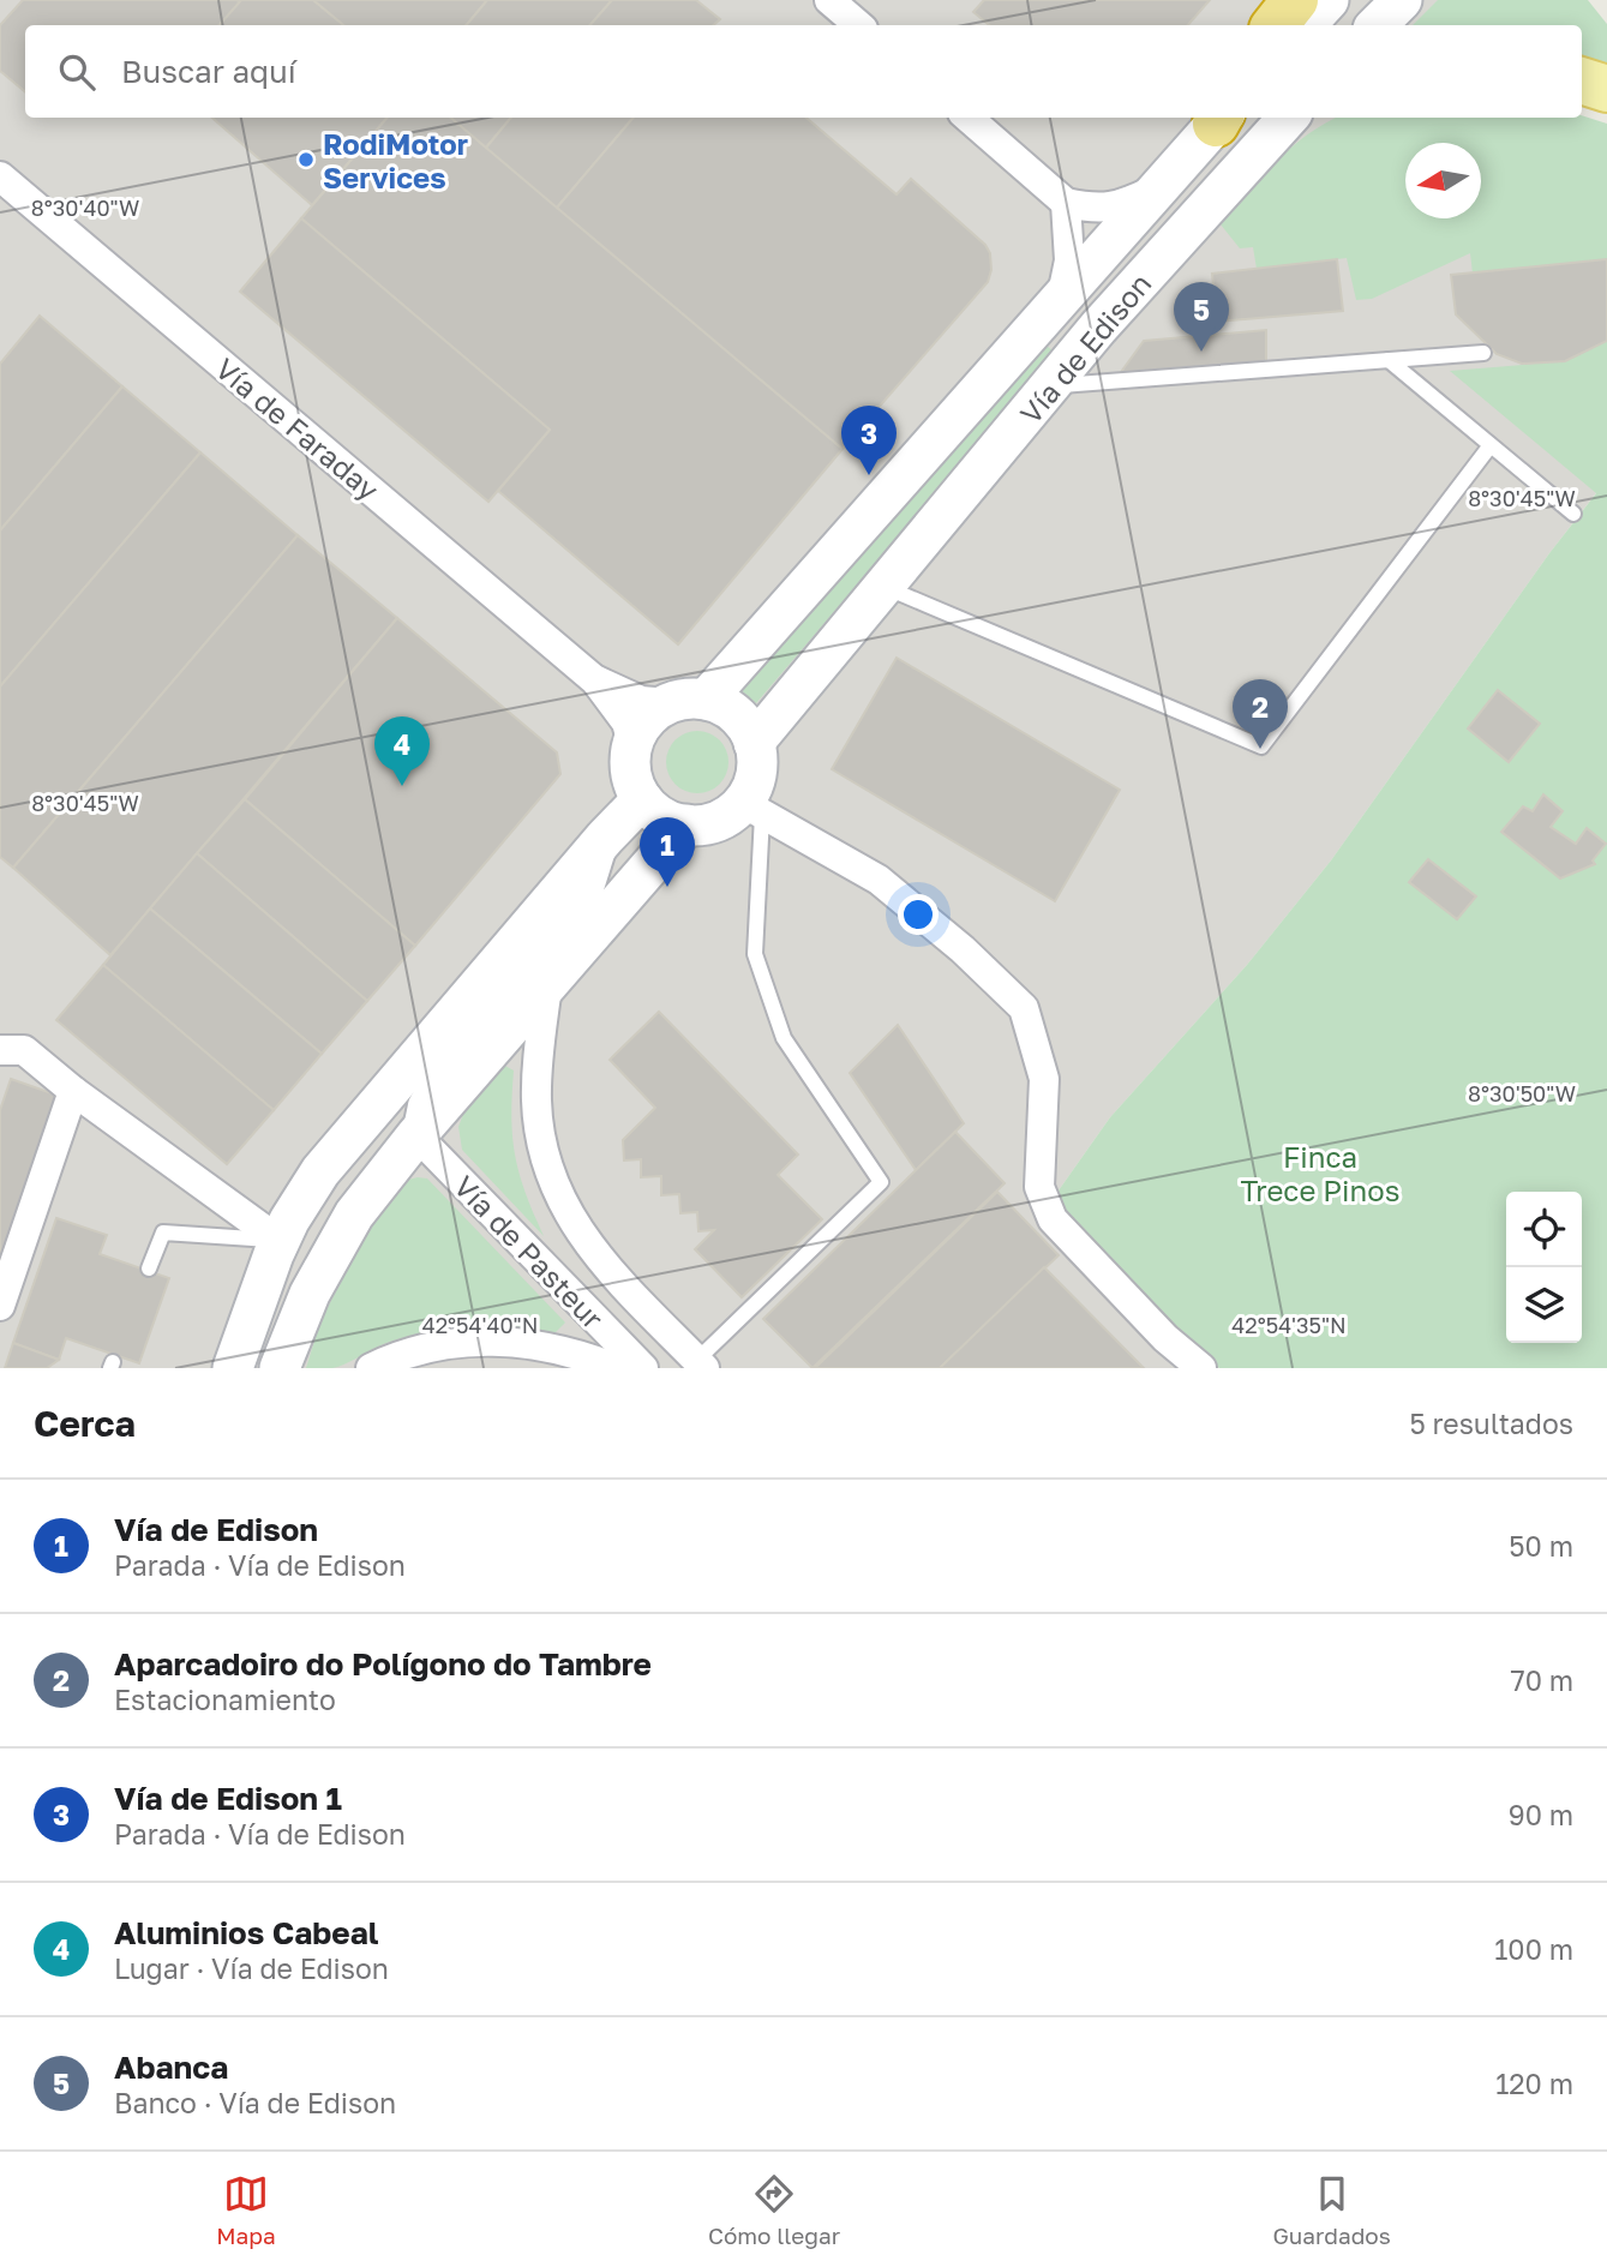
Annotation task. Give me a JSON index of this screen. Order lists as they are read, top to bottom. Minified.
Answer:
{"streets":{"main road":["Vía de Edison"],"street":["Vía de Faraday","Vía de Pasteur"]},"crossings":[["Vía de Edison","Vía de Faraday"]],"parks":["Finca Trece Pinos"],"places":["RodiMotor Services"],"north":"left","page":{"search":"Buscar aquí","pins":["5","3","2","4","1"],"heading":["Cerca","5 resultados"],"list":[{"mark":"1","name":"Vía de Edison","note":"Parada · Vía de Edison","value":"50 m"},{"mark":"2","name":"Aparcadoiro do Polígono do Tambre","note":"Estacionamiento","value":"70 m"},{"mark":"3","name":"Vía de Edison 1","note":"Parada · Vía de Edison","value":"90 m"},{"mark":"4","name":"Aluminios Cabeal","note":"Lugar · Vía de Edison","value":"100 m"},{"mark":"5","name":"Abanca","note":"Banco · Vía de Edison","value":"120 m"}],"nav":["Mapa","Cómo llegar","Guardados"]},"coordinates":["8°30'40\"W","8°30'45\"W","8°30'50\"W","42°54'40\"N","42°54'35\"N"]}
